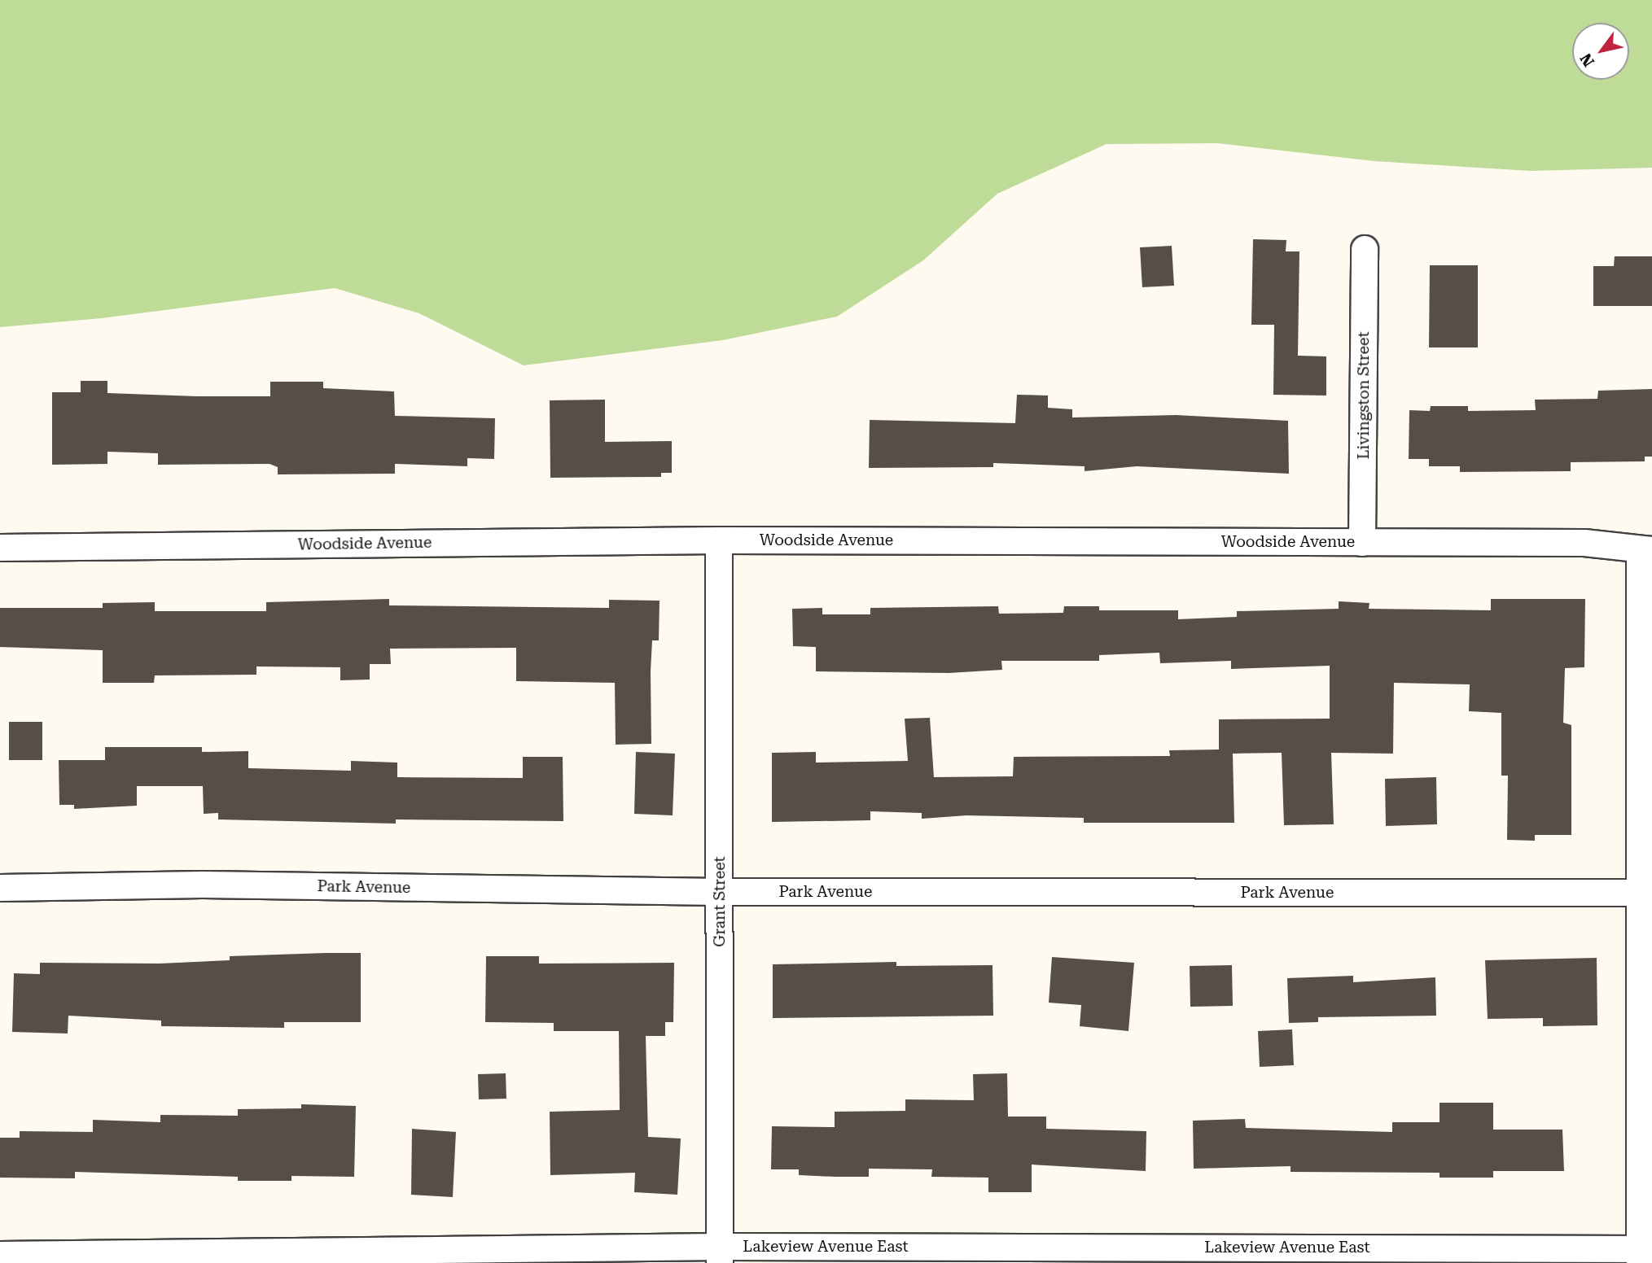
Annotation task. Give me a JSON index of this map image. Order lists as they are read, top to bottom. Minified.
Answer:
{"streets":{"street":["Livingston Street","Woodside Avenue","Park Avenue","Grant Street","Lakeview Avenue East"]},"crossings":[["Livingston Street","Woodside Avenue"],["Woodside Avenue","Grant Street"],["Park Avenue","Grant Street"],["Grant Street","Lakeview Avenue East"]],"north":"bottom left"}
